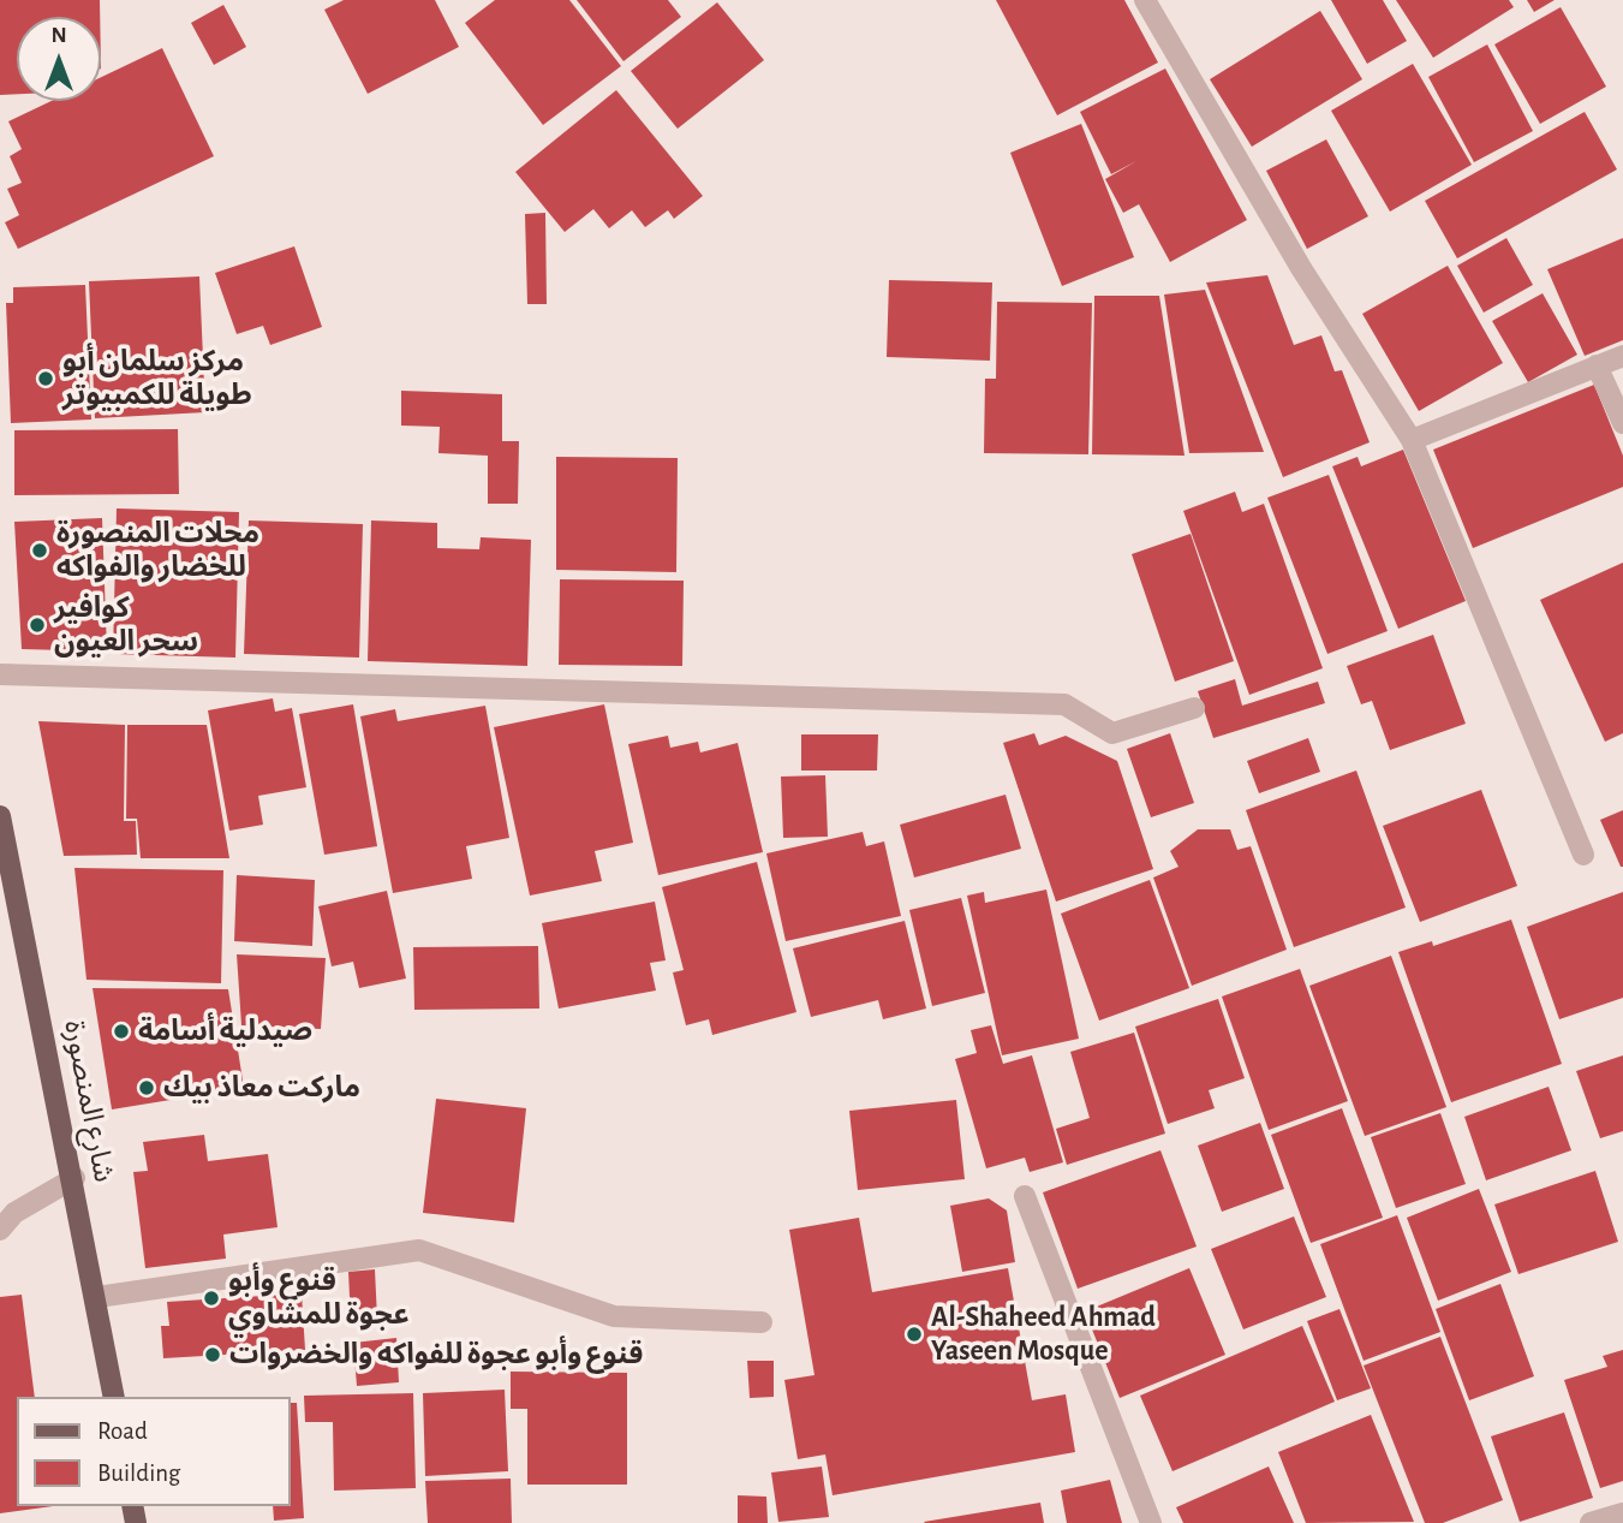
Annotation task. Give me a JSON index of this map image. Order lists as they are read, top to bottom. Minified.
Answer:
{"streets":{"main road":["شارع المنصورة"]},"places":["مركز سلمان أبو طويلة للكمبيوتر","محلات المنصورة للخضار والفواكه","كوافير سحر العيون","صيدلية أسامة","ماركت معاذ بيك","قنوع وأبو عجوة للمشاوي","Al-Shaheed Ahmad Yaseen Mosque","قنوع وأبو عجوة للفواكه والخضروات"],"legend":["Road","Building"],"north":"top"}
